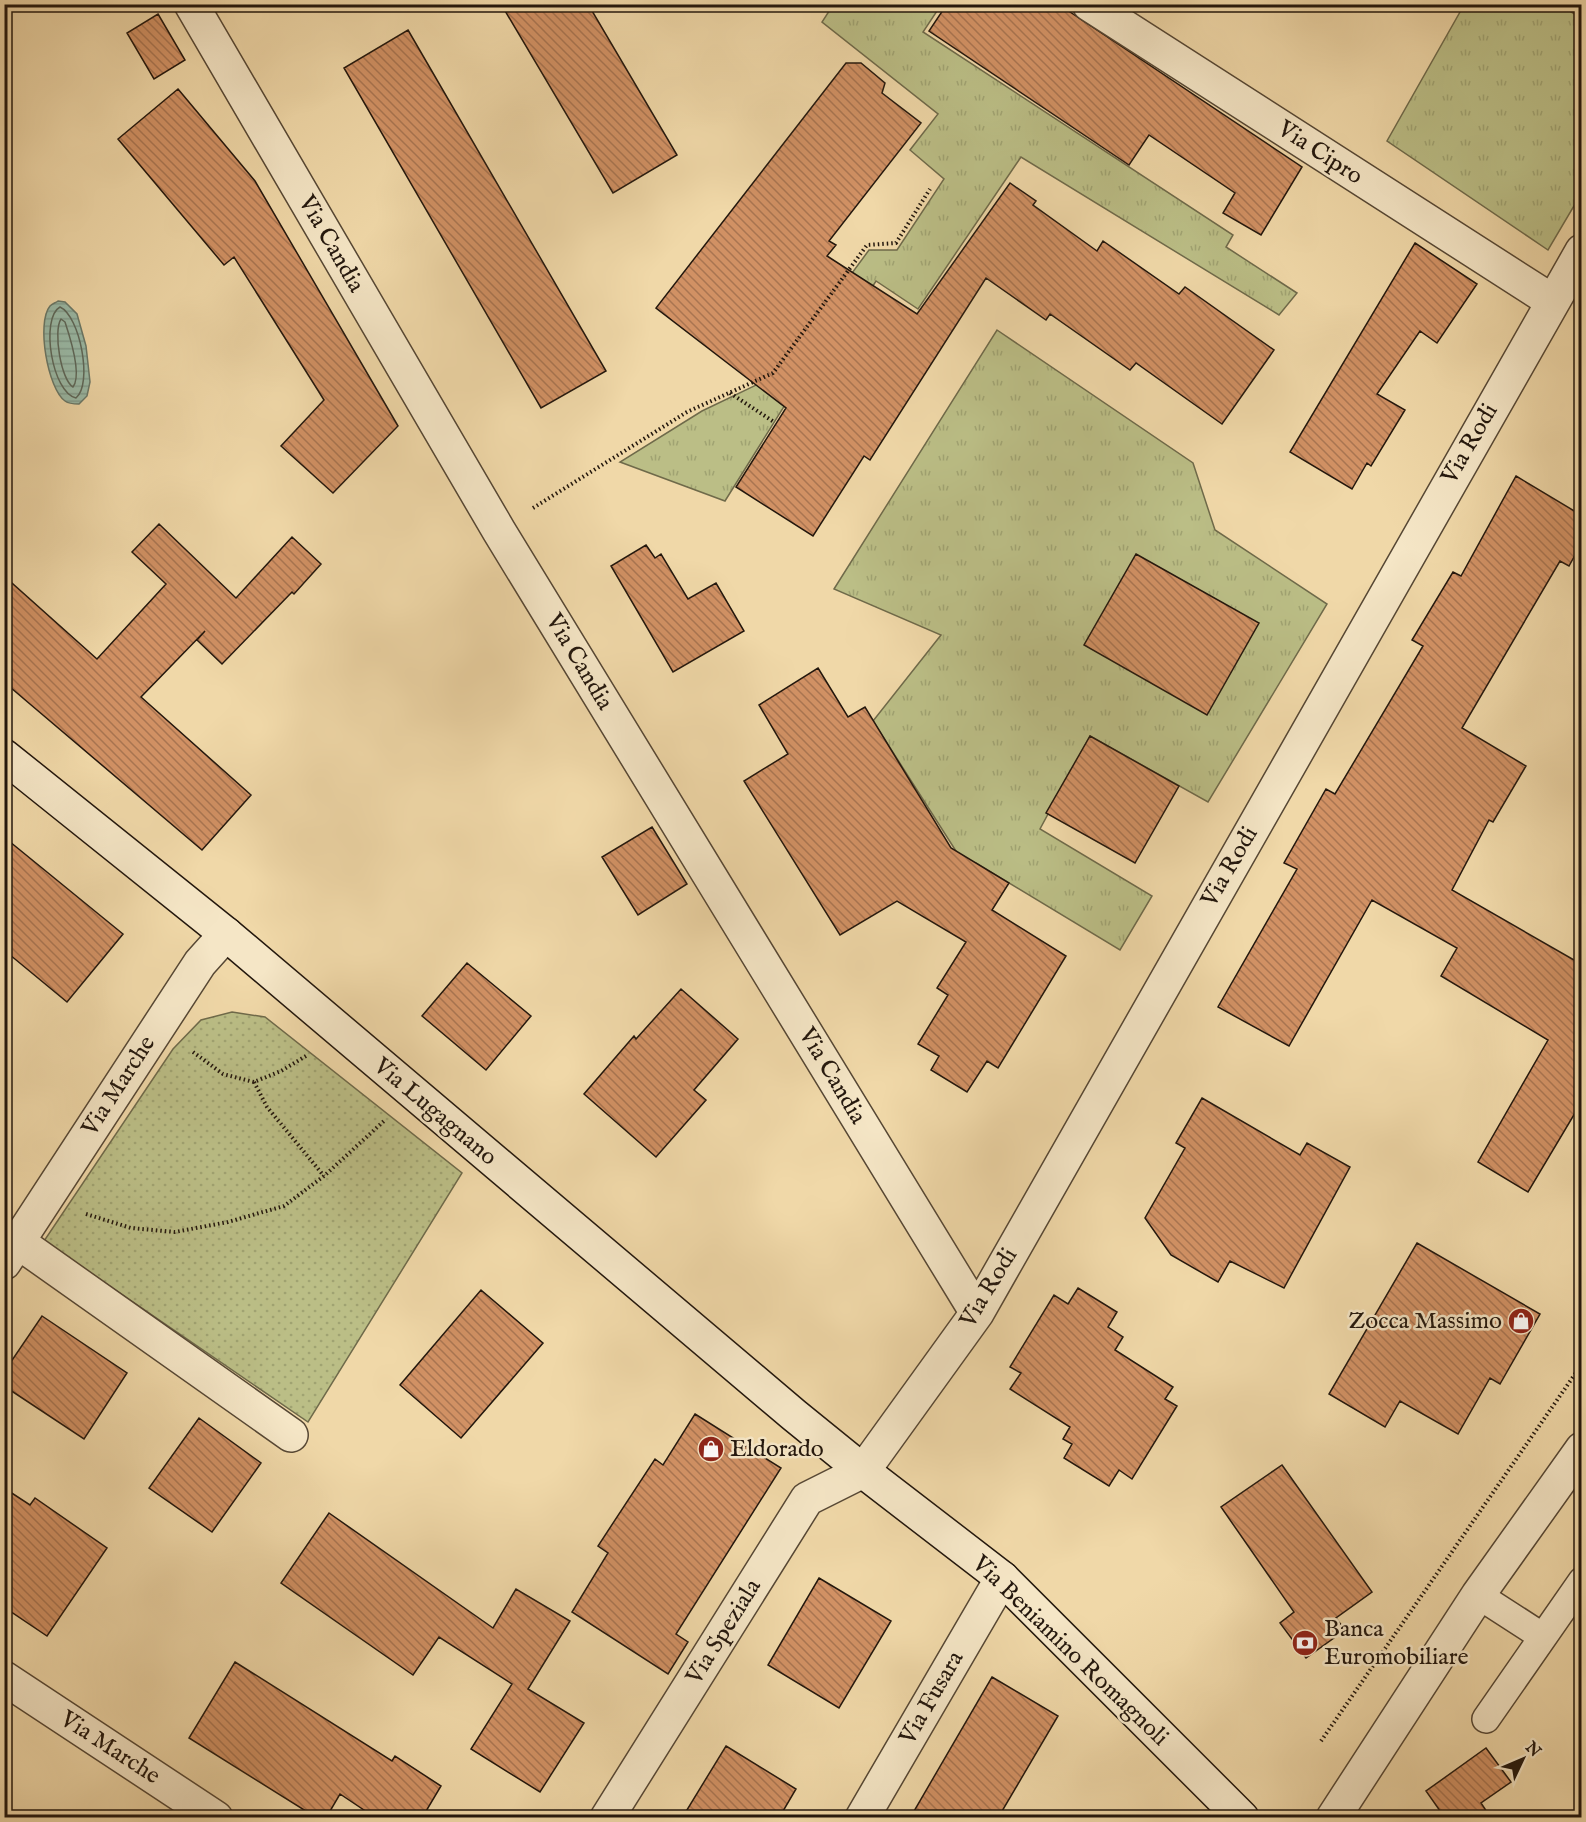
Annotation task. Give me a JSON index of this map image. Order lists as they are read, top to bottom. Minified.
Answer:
{"streets":{"street":["Via Cipro","Via Candia","Via Rodi","Via Marche","Via Lugagnano","Via Speziala","Via Beniamino Romagnoli","Via Fusara"]},"crossings":[["Via Cipro","Via Rodi"],["Via Candia","Via Rodi"],["Via Rodi","Via Lugagnano"],["Via Rodi","Via Speziala"],["Via Rodi","Via Beniamino Romagnoli"],["Via Marche","Via Lugagnano"],["Via Lugagnano","Via Speziala"],["Via Lugagnano","Via Beniamino Romagnoli"],["Via Speziala","Via Beniamino Romagnoli"],["Via Beniamino Romagnoli","Via Fusara"]],"places":{"shop":["Zocca Massimo","Eldorado"],"bank":["Banca Euromobiliare"]},"north":"top right"}
